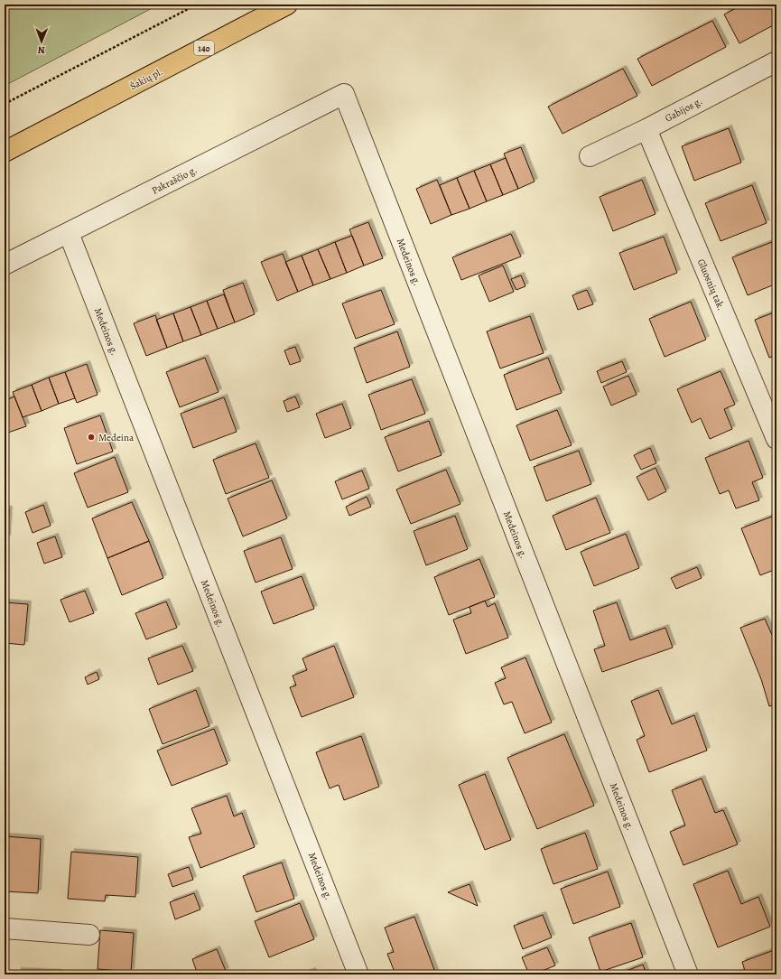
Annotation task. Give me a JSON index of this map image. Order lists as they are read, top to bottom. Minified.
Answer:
{"streets":{"main road":["140","Šakių pl."],"street":["Gabijos g.","Pakraščio g.","Medeinos g.","Gluosnių tak."]},"crossings":[["Gabijos g.","Gluosnių tak."],["Pakraščio g.","Medeinos g."]],"places":["Medeina"],"north":"bottom"}
